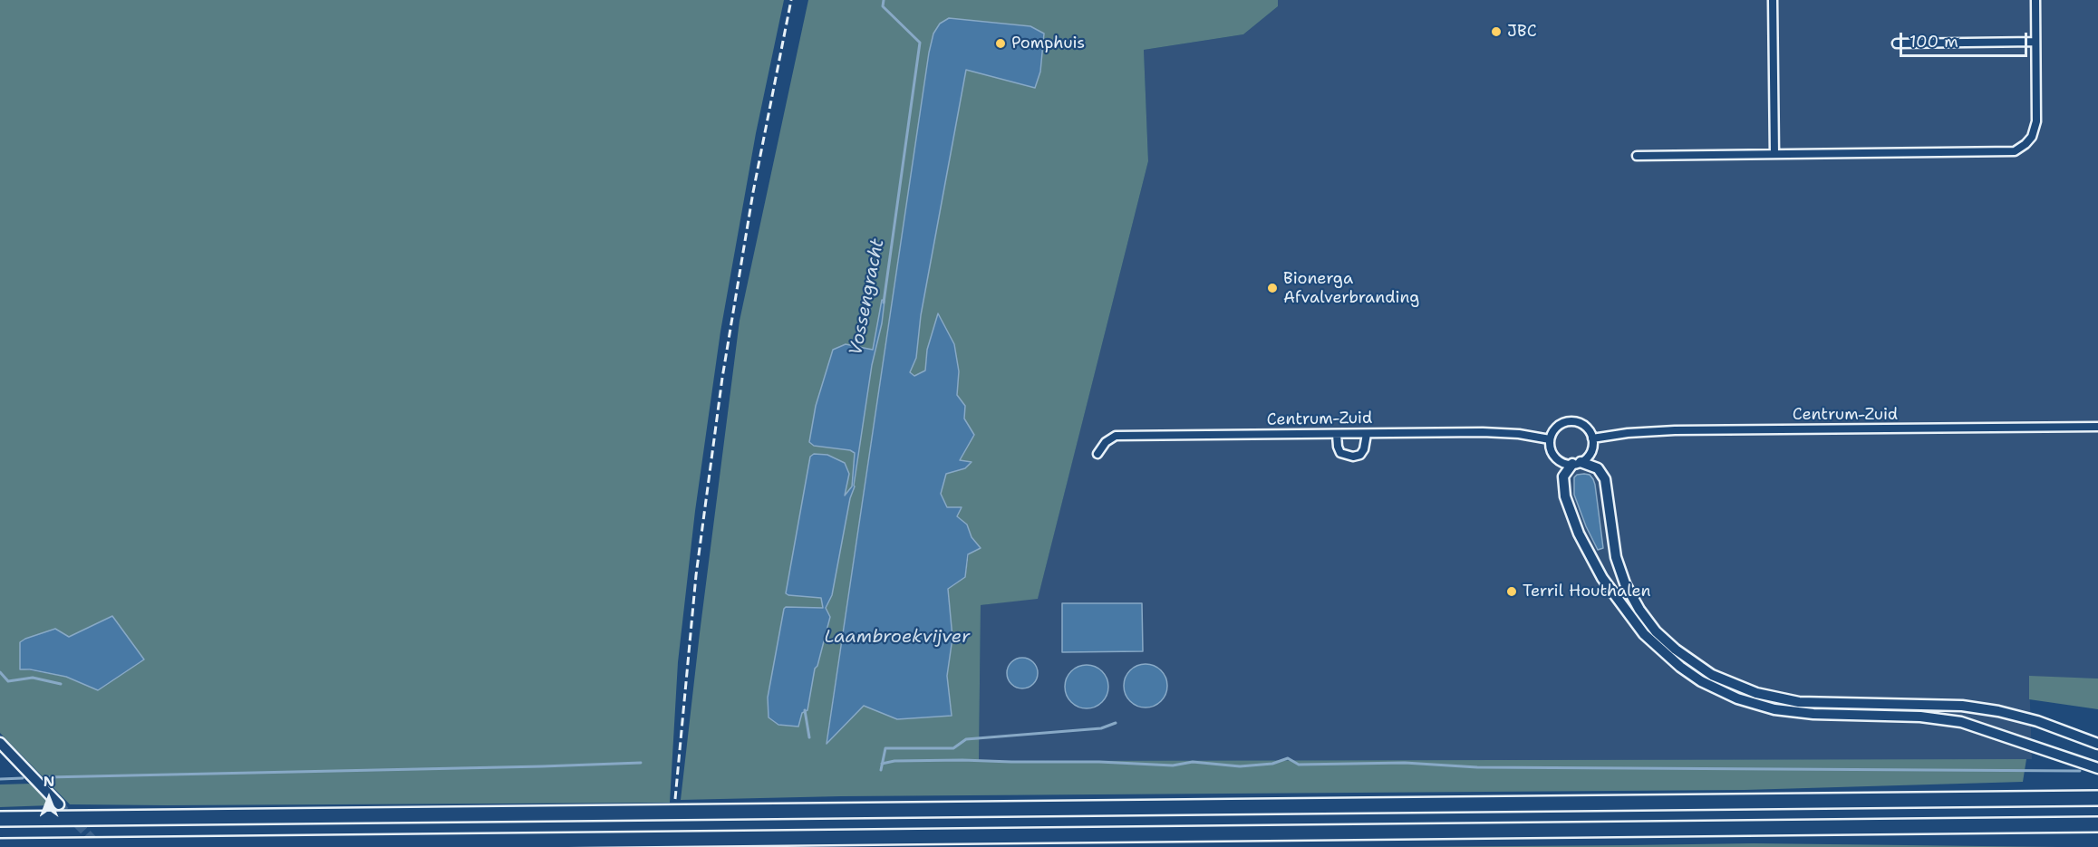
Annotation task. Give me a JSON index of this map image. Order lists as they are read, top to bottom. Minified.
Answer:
{"streets":{"street":["Centrum-Zuid"]},"water":["Vossengracht","Laambroekvijver"],"places":["JBC","Pomphuis","Bionerga Afvalverbranding","Terril Houthalen"],"scale_bar":"100 m","north":"top"}
